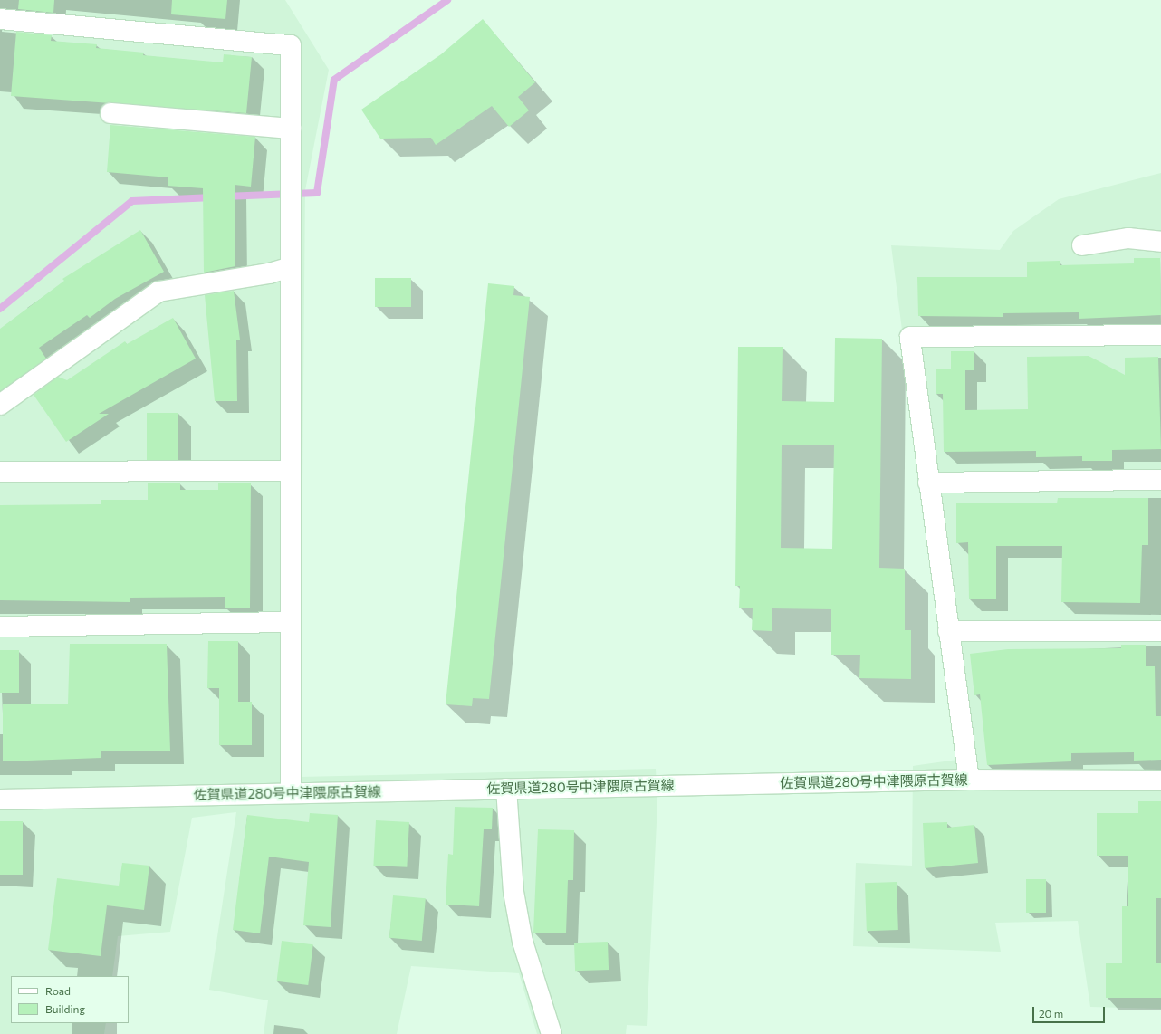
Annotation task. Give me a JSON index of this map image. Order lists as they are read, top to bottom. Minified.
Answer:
{"streets":{"street":["佐賀県道280号中津隈原古賀線"]},"legend":["Road","Building"],"scale_bar":"20 m"}
